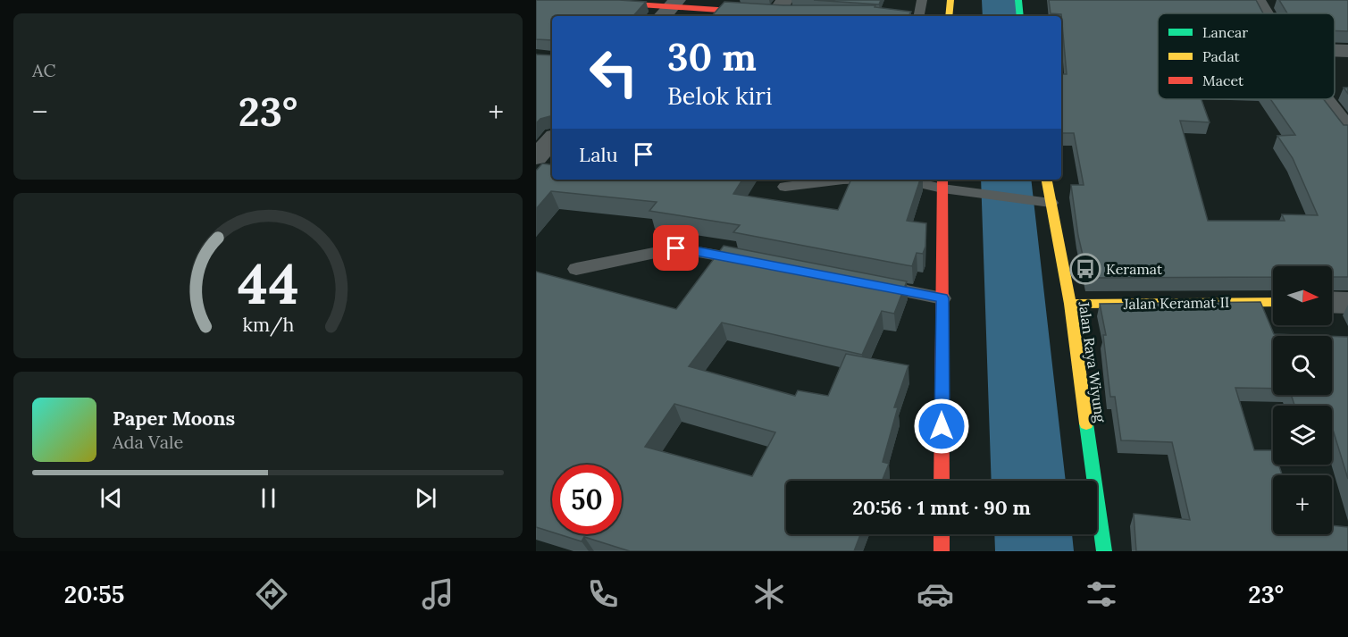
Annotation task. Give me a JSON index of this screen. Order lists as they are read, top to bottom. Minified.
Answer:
{"streets":{"main road":["Jalan Keramat II","Jalan Raya Wiyung"]},"crossings":[["Jalan Keramat II","Jalan Raya Wiyung"]],"places":{"bus stop":["Keramat"]},"legend":["Lancar","Padat","Macet"],"north":"right","page":{"tile":"AC","turn":["30 m","Belok kiri"],"heat":["−","23°","+"],"then":"Lalu","map_buttons":"+","song":["Paper Moons","Ada Vale"],"limit":"50","trip":"20:56 · 1 mnt · 90 m","tabs":["20:55","23°"],"gauge":["44","km/h"]}}
